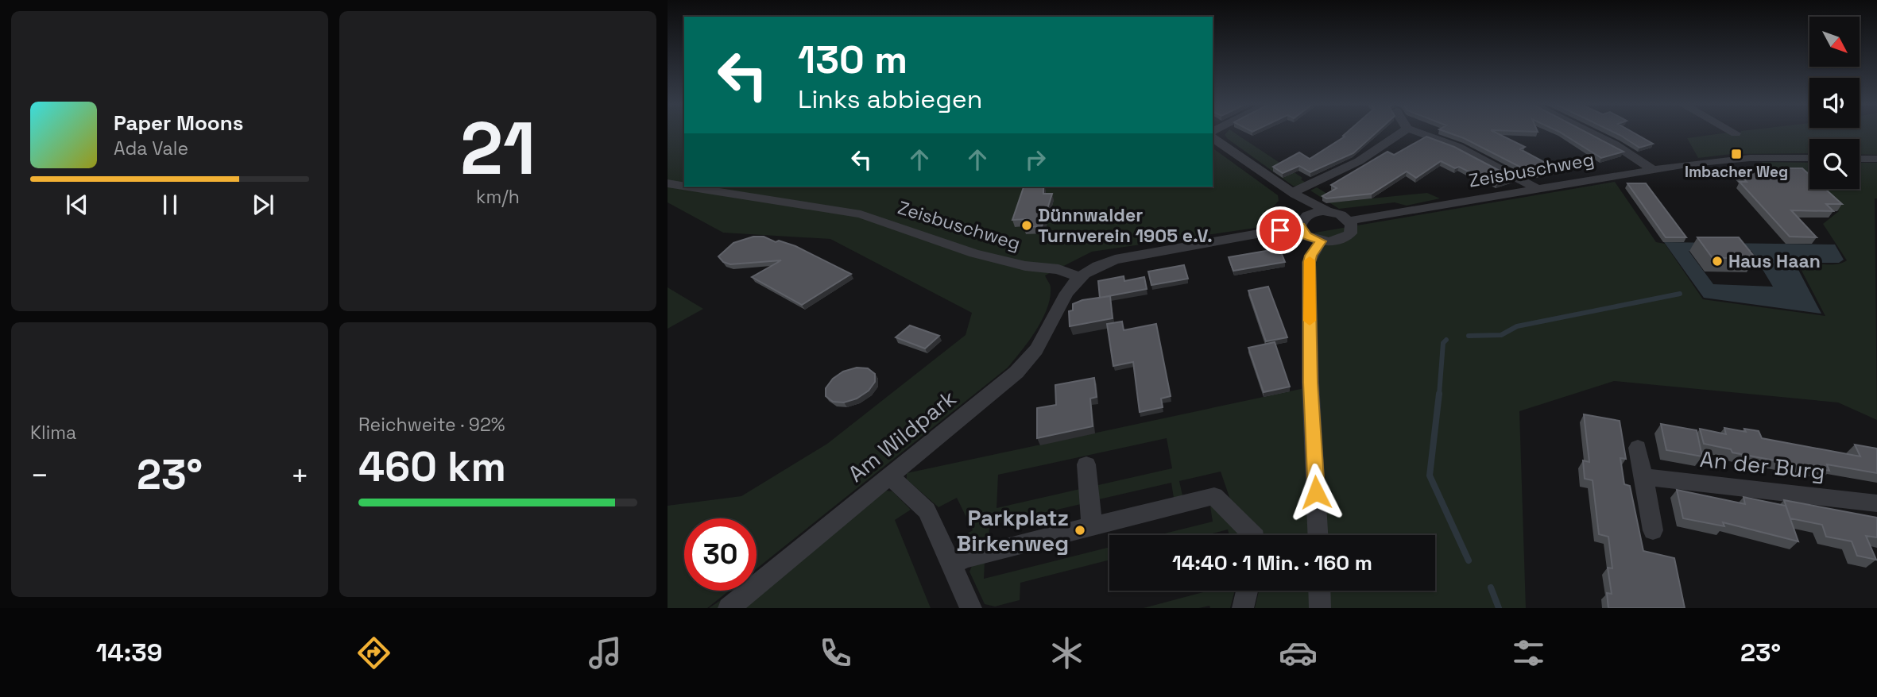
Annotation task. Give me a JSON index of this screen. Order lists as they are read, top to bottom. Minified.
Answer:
{"streets":{"street":["Zeisbuschweg","Am Wildpark","An der Burg"]},"crossings":[["Zeisbuschweg","Am Wildpark"]],"places":{"transit":["Imbacher Weg"],"other":["Dünnwalder Turnverein 1905 e.V.","Haus Haan","Parkplatz Birkenweg"]},"north":"bottom right","page":{"tile":[["21","km/h"],"Klima",["Reichweite · 92%","460 km"]],"turn":["130 m","Links abbiegen"],"song":["Paper Moons","Ada Vale"],"heat":["−","23°","+"],"limit":"30","trip":"14:40 · 1 Min. · 160 m","tabs":["14:39","23°"]}}
